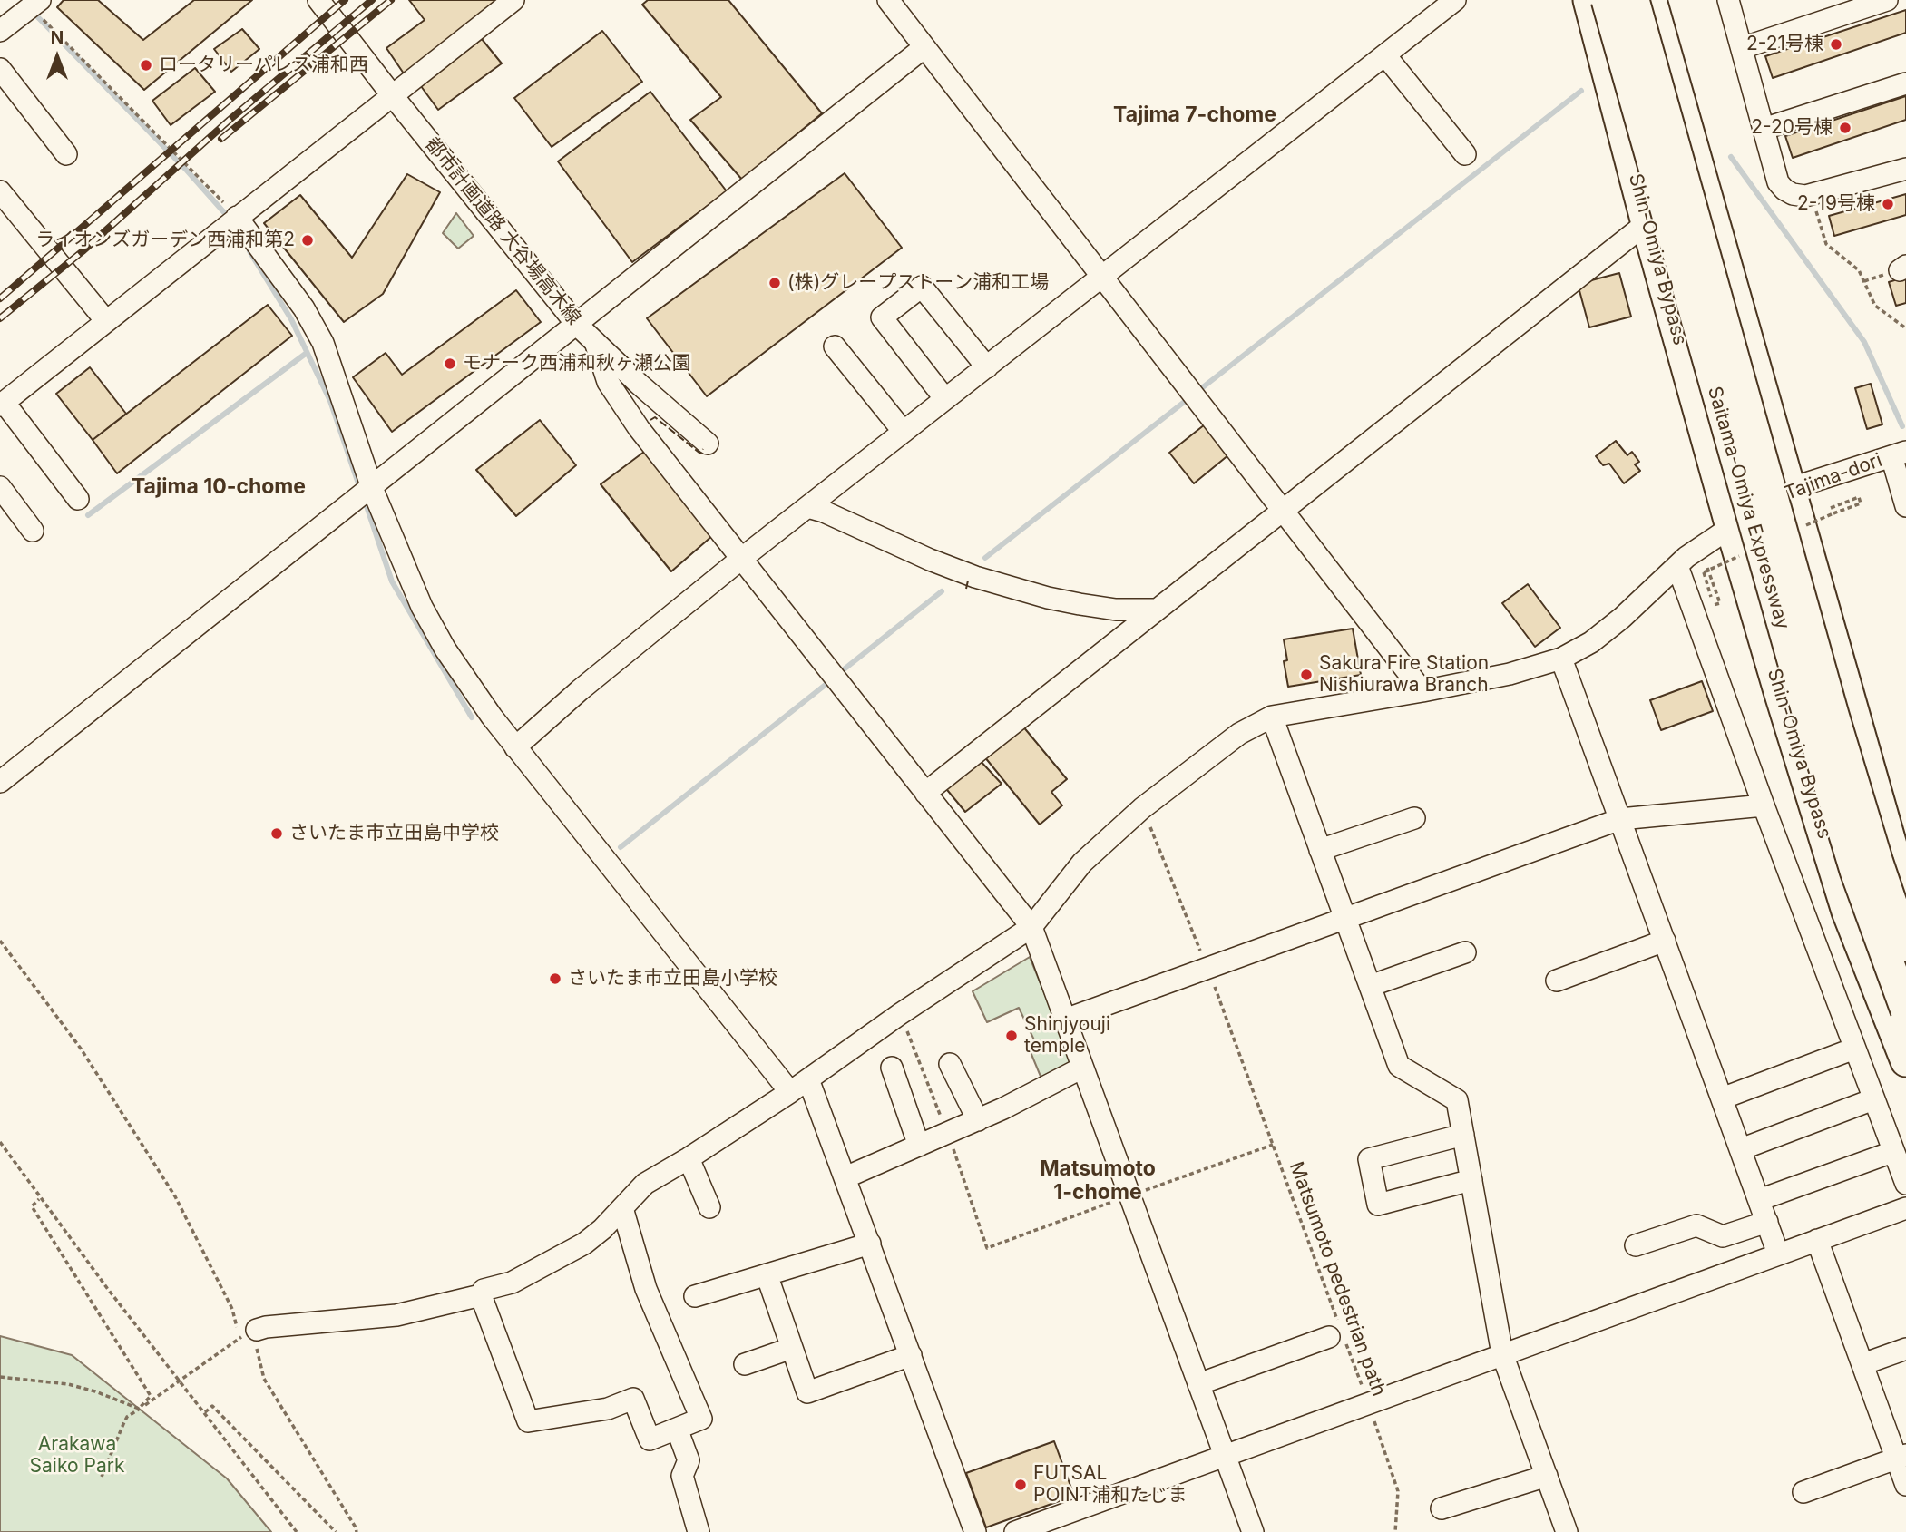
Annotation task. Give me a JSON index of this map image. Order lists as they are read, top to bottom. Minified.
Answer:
{"streets":{"highway":["Shin-Omiya Bypass","Saitama-Omiya Expressway"],"street":["都市計画道路 大谷場高木線","Tajima-dori"],"path":["Matsumoto pedestrian path"]},"crossings":[["Shin-Omiya Bypass","Tajima-dori"]],"districts":["Tajima 7-chome","Tajima 10-chome","Matsumoto 1-chome"],"parks":["Arakawa Saiko Park"],"places":["2-21号棟","ロータリーパレス浦和西","2-20号棟","2-19号棟","ライオンズガーデン西浦和第2","(株)グレープストーン浦和工場","モナーク西浦和秋ヶ瀬公園","Sakura Fire Station Nishiurawa Branch","さいたま市立田島中学校","さいたま市立田島小学校","Shinjyouji temple","FUTSAL POINT浦和たじま"],"north":"top"}
